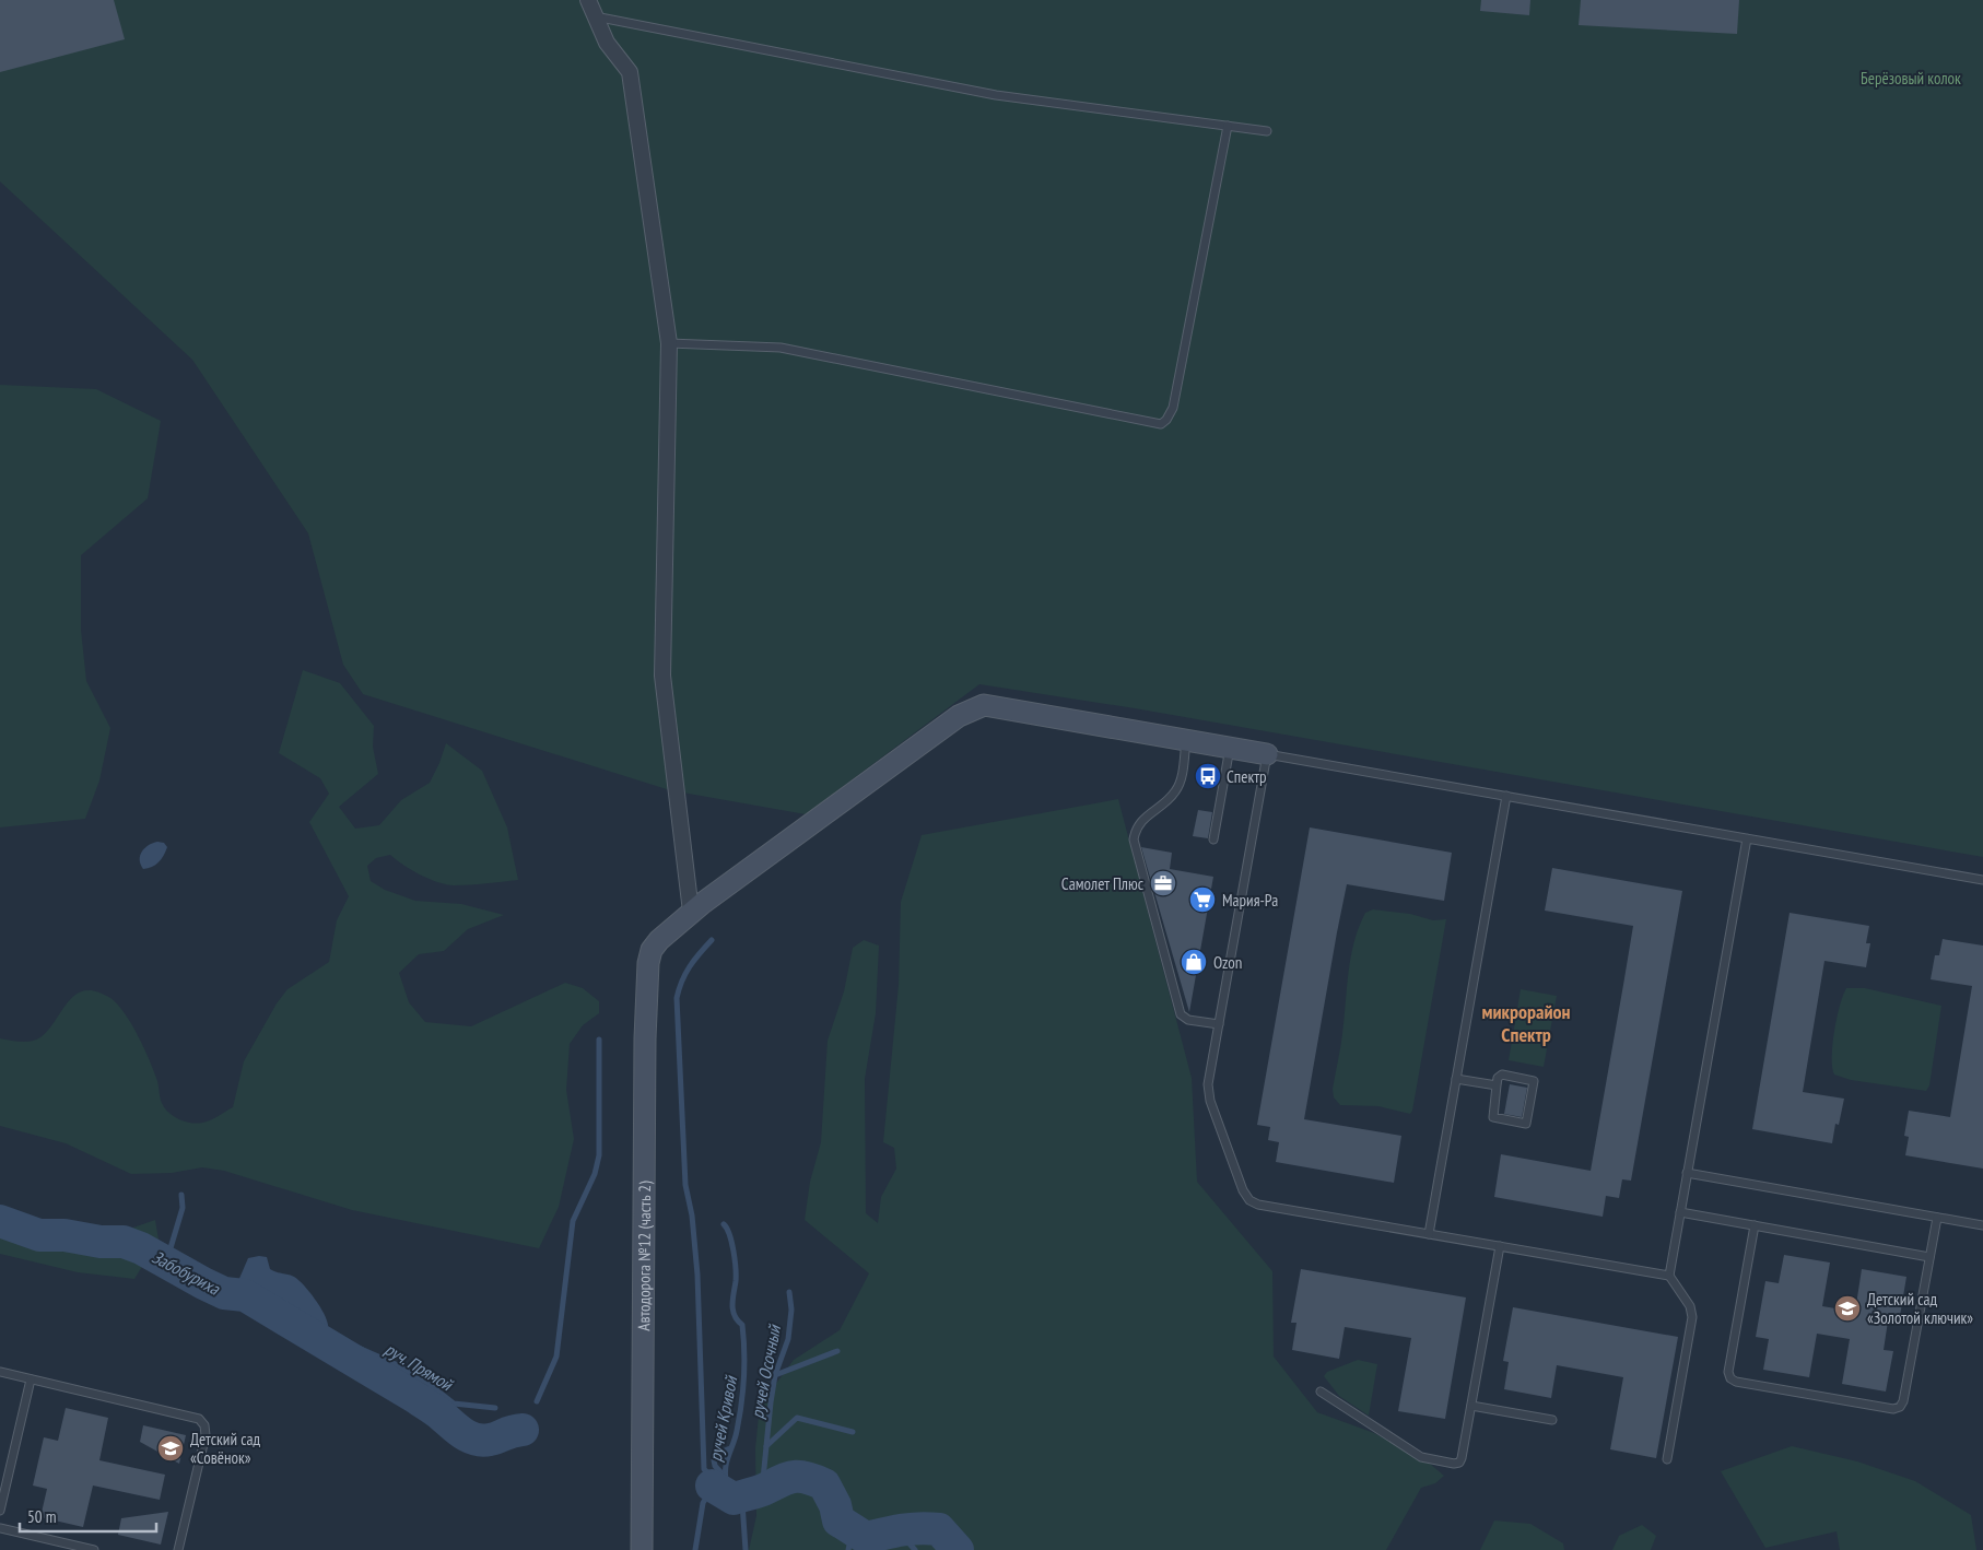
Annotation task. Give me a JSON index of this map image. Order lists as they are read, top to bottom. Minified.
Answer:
{"streets":{"street":["Автодорога №12 (часть 2)"]},"districts":["микрорайон Спектр"],"water":["Забобуриха","руч. Прямой","ручей Осочный","ручей Кривой"],"parks":["Берёзовый колок"],"places":{"bus stop":["Спектр"],"office":["Самолет Плюс"],"supermarket":["Мария-Ра"],"shop":["Ozon"],"school or university":["Детский сад «Золотой ключик»","Детский сад «Совёнок»"]},"scale_bar":"50 m"}
